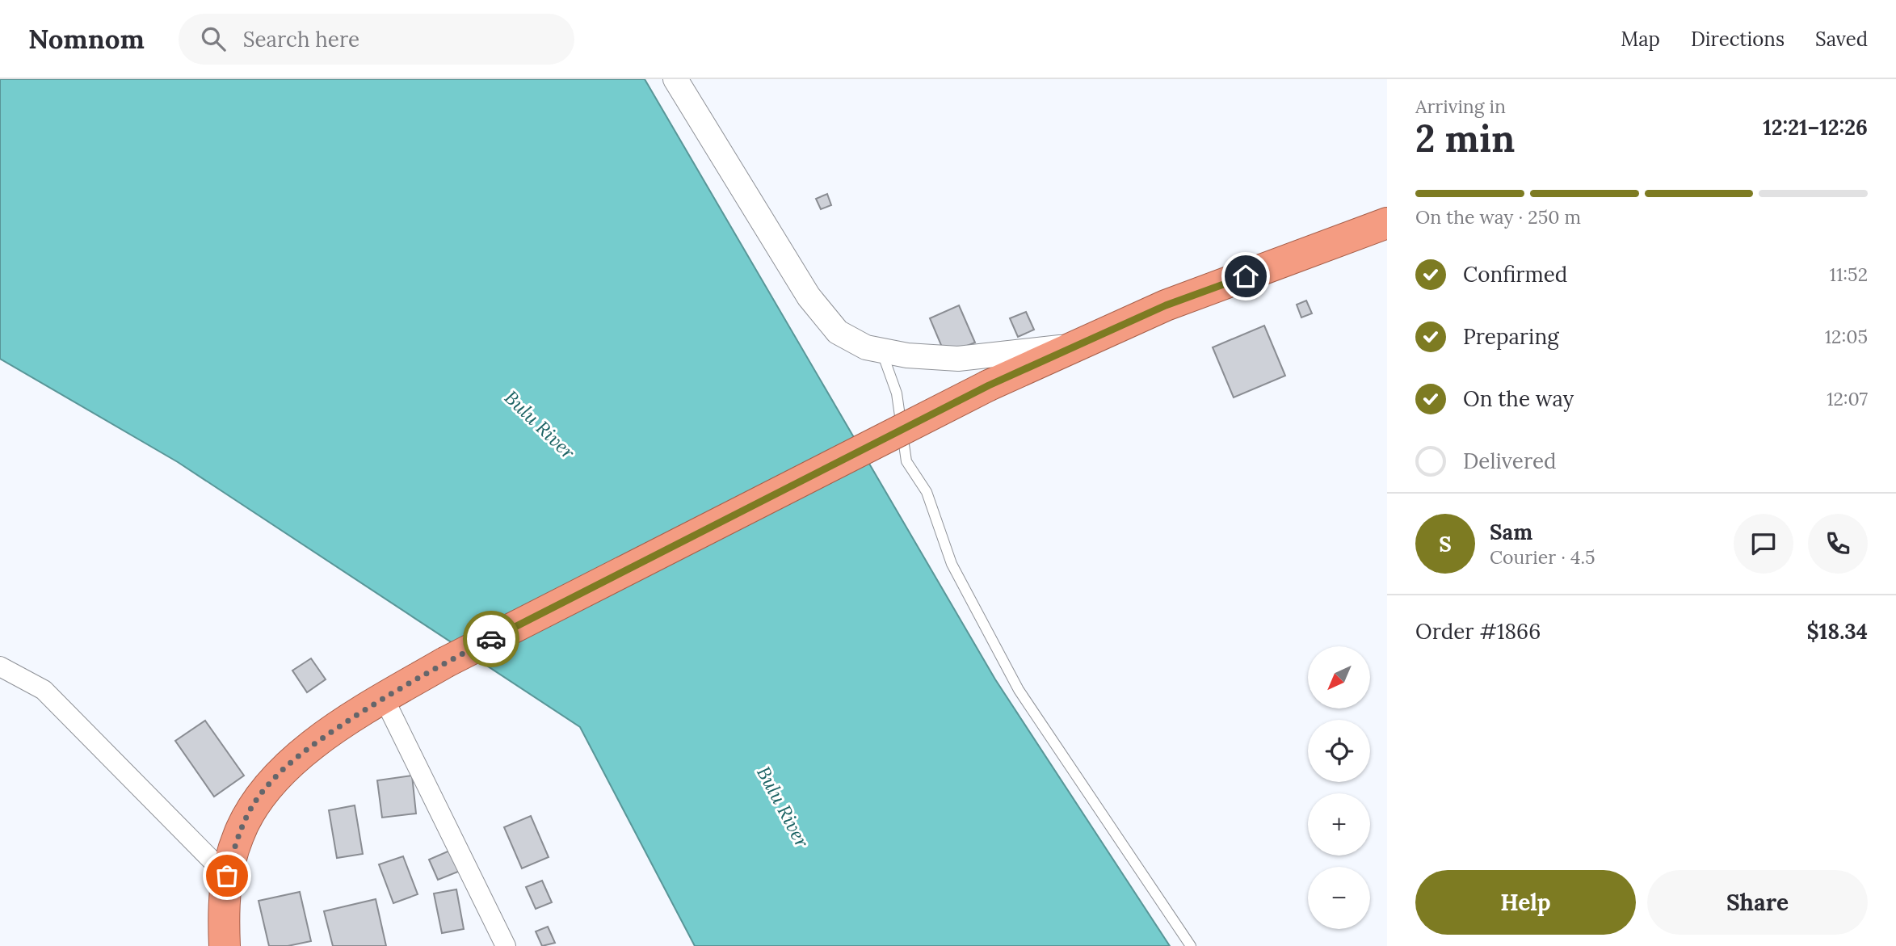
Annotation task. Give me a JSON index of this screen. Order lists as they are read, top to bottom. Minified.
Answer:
{"water":["Bulu River"],"north":"bottom left","page":{"header":"Nomnom","search":"Search here","nav":["Map","Directions","Saved"],"heading":["2 min","Arriving in","12:21–12:26"],"panel":["Sam","Courier · 4.5","Order #1866","$18.34"],"bar":"On the way · 250 m","list":[["Confirmed","11:52"],["Preparing","12:05"],["On the way","12:07"],"Delivered"],"round":"S","map_buttons":["+","−"],"buttons":["Help","Share"]}}
